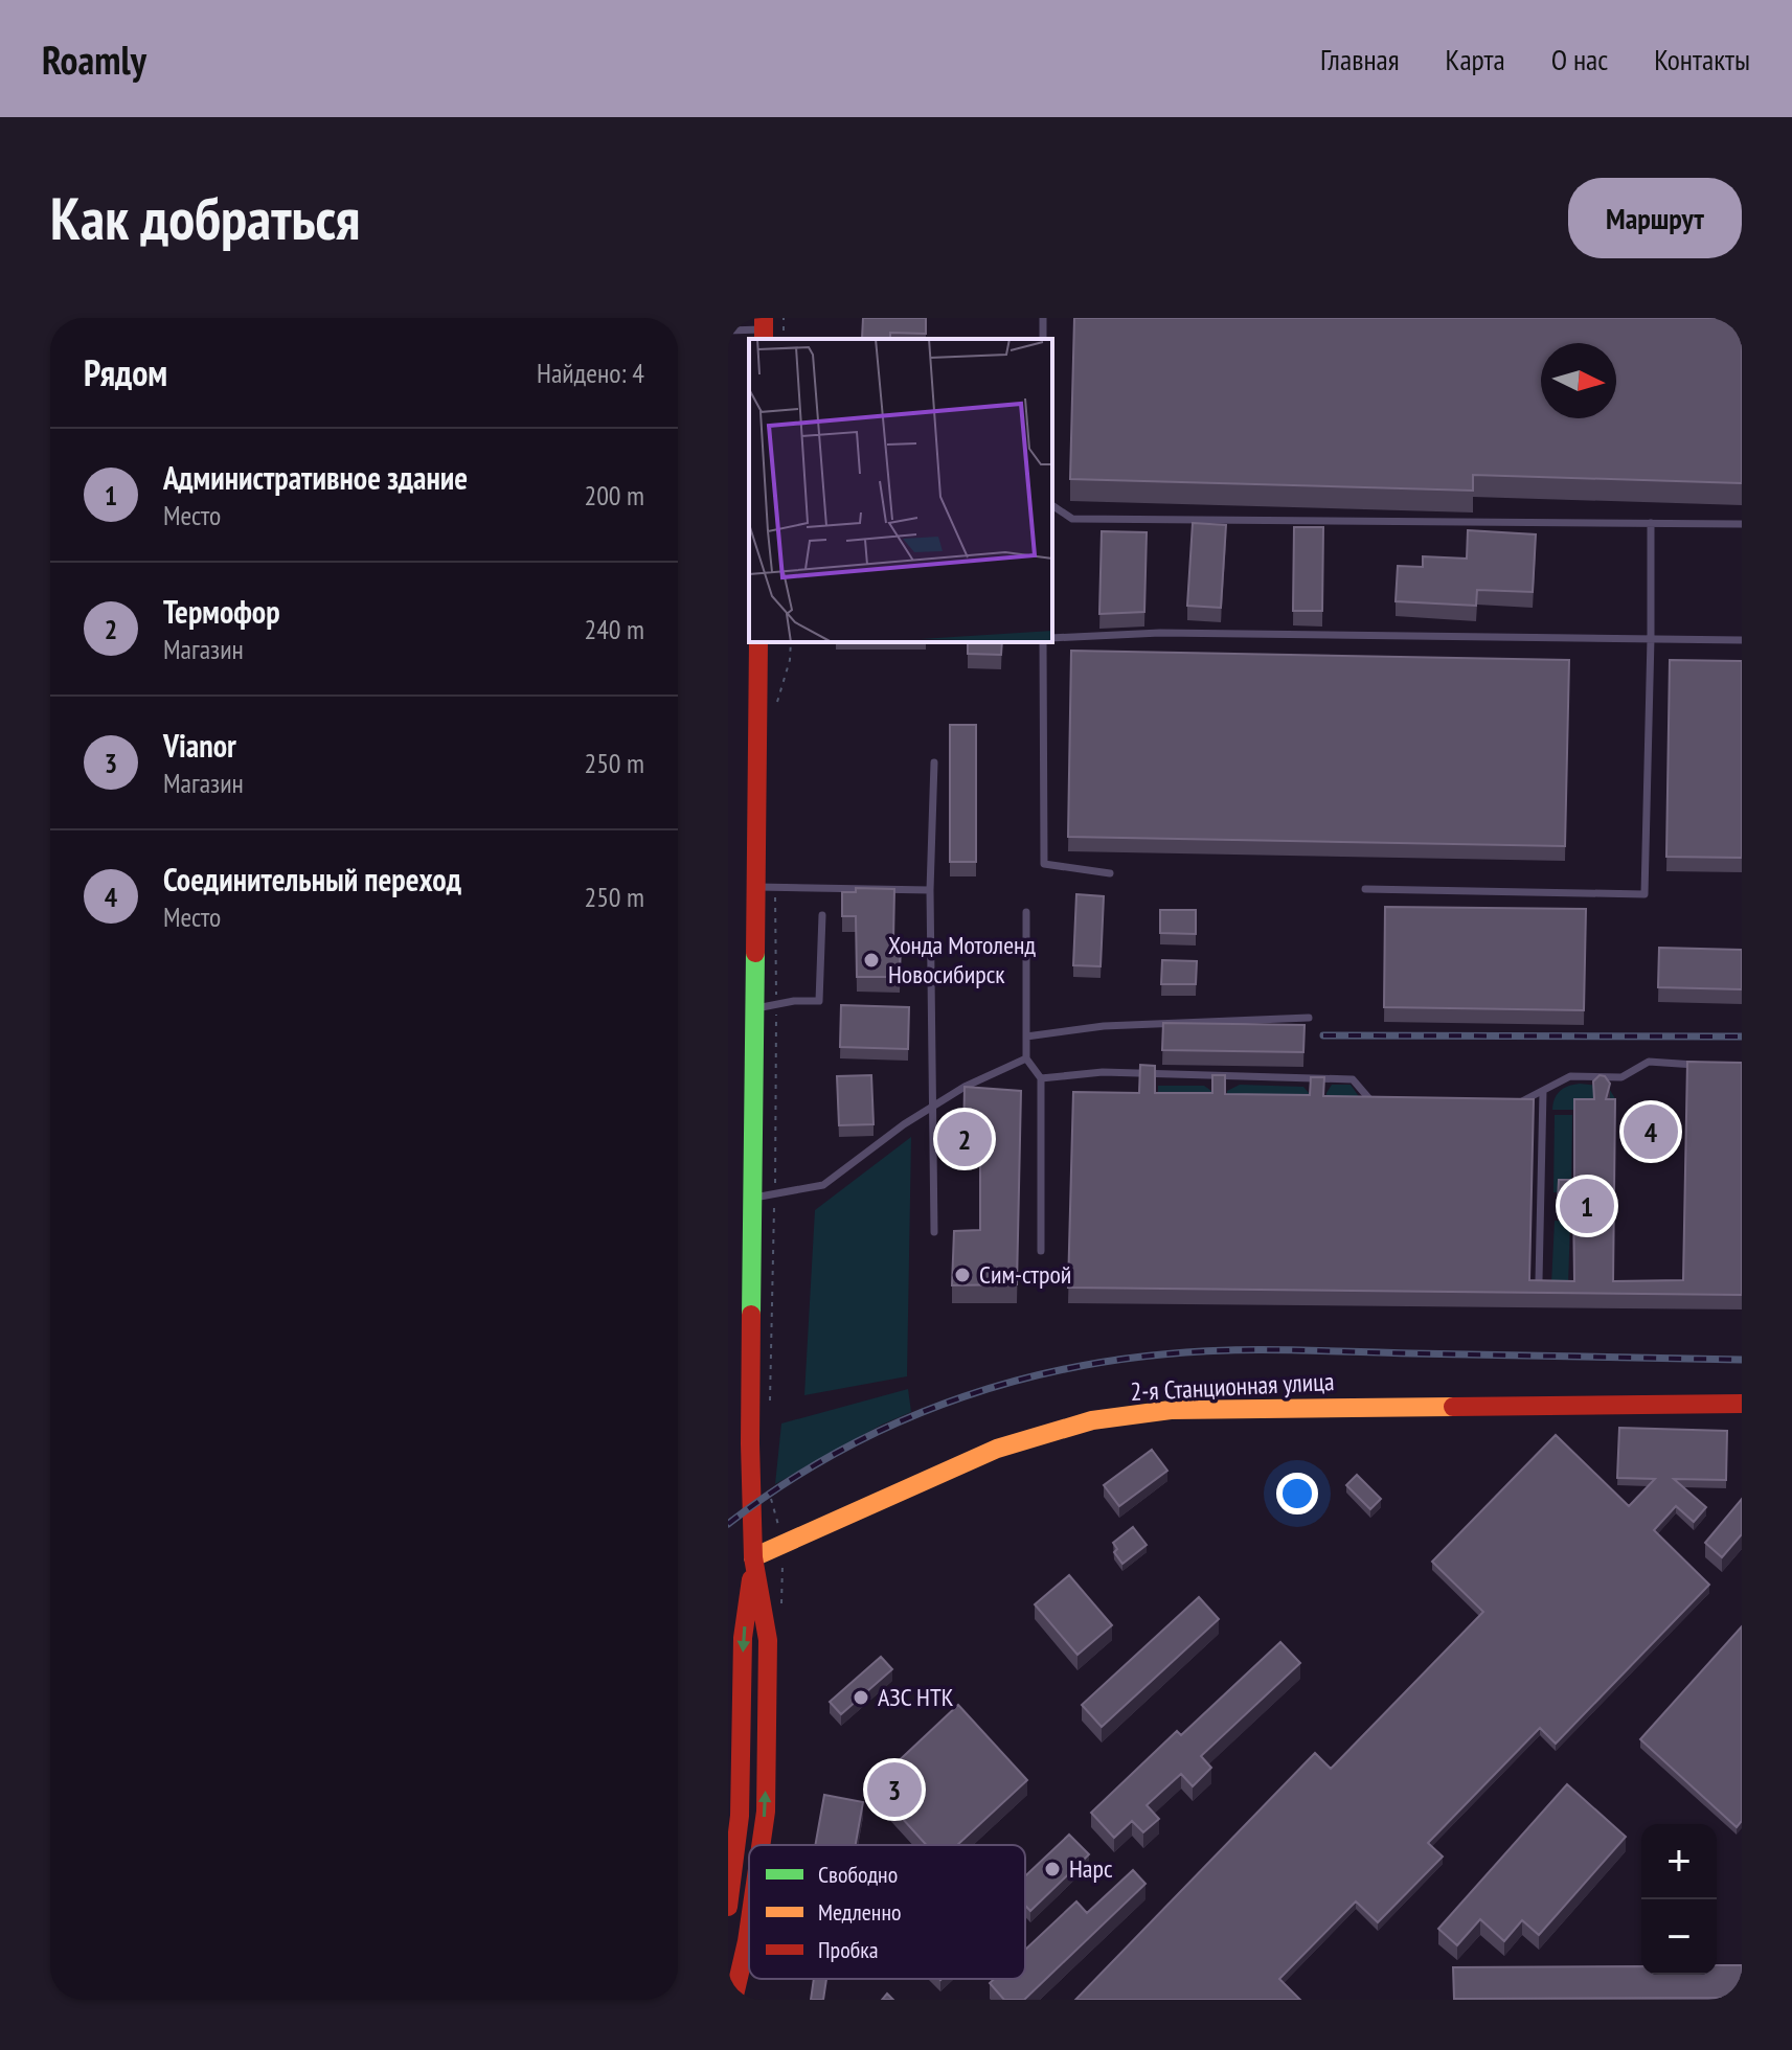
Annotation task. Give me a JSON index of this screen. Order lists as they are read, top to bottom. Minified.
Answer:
{"streets":{"main road":["2-я Станционная улица"]},"places":["Хонда Мотоленд Новосибирск","Сим-строй","АЗС НТК","Нарс"],"legend":["Свободно","Медленно","Пробка"],"north":"right","page":{"header":"Roamly","nav":["Главная","Карта","О нас","Контакты"],"buttons":"Маршрут","title":"Как добраться","heading":["Рядом","Найдено: 4"],"list":[{"mark":"1","name":"Административное здание","note":"Место","value":"200 m"},{"mark":"2","name":"Термофор","note":"Магазин","value":"240 m"},{"mark":"3","name":"Vianor","note":"Магазин","value":"250 m"},{"mark":"4","name":"Соединительный переход","note":"Место","value":"250 m"}],"pins":["4","2","1","3"],"map_buttons":["+","−"]}}
